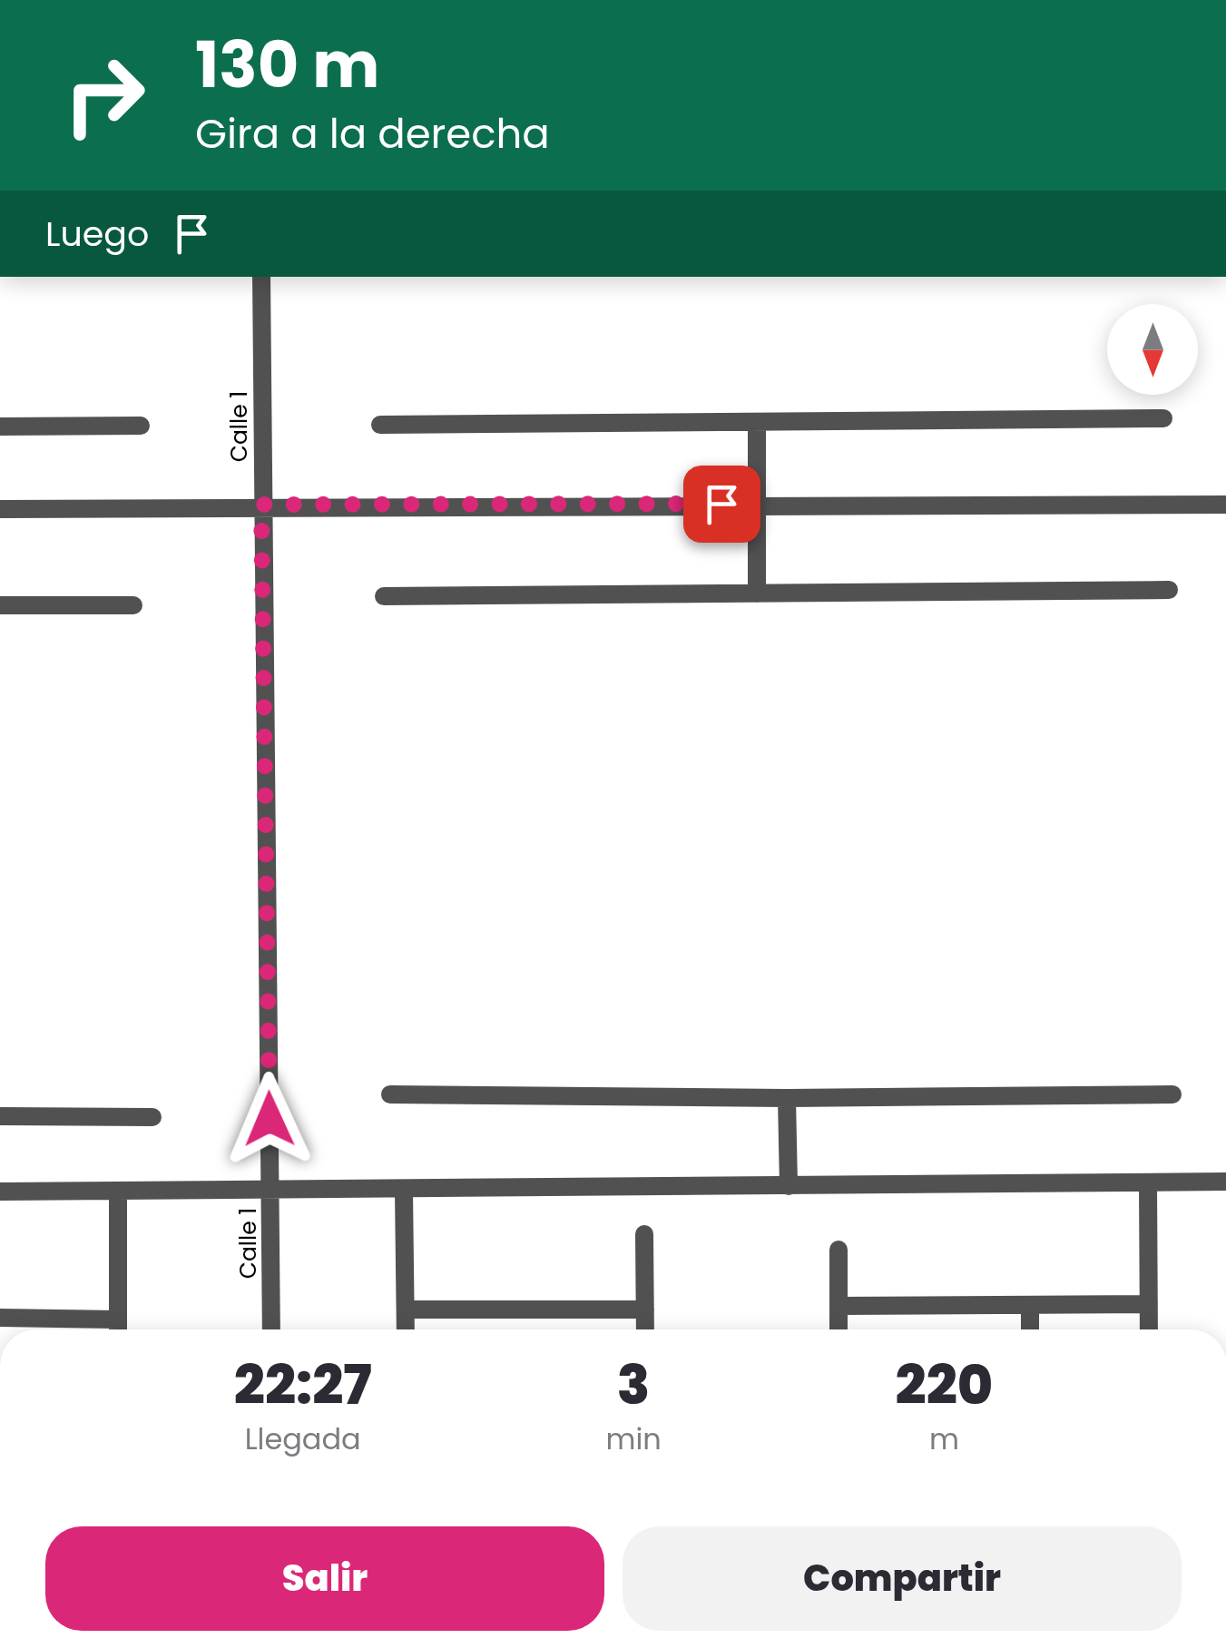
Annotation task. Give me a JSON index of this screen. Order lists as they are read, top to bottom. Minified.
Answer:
{"streets":{"street":["Calle 1"]},"north":"bottom","page":{"turn":["130 m","Gira a la derecha"],"then":"Luego","eta":["22:27","Llegada","3","min","220","m"],"buttons":["Salir","Compartir"]}}
